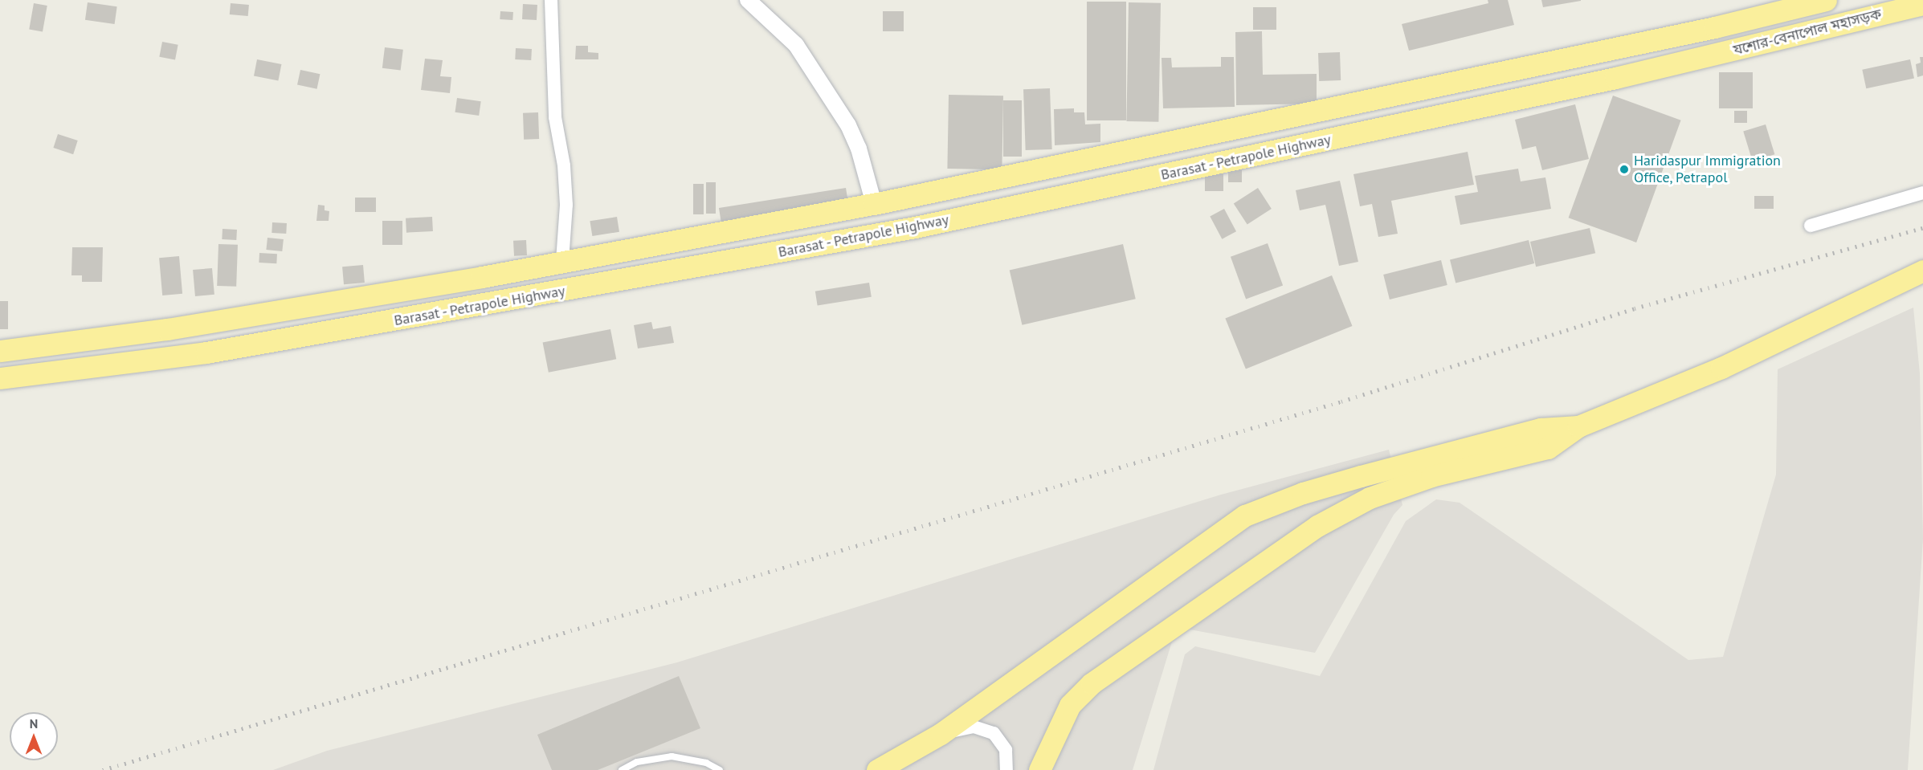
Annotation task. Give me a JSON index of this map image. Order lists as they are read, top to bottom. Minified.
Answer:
{"streets":{"highway":["যশোর-বেনাপোল মহাসড়ক","Barasat - Petrapole Highway"]},"crossings":[["যশোর-বেনাপোল মহাসড়ক","Barasat - Petrapole Highway"]],"places":["Haridaspur Immigration Office, Petrapol"],"north":"top"}
